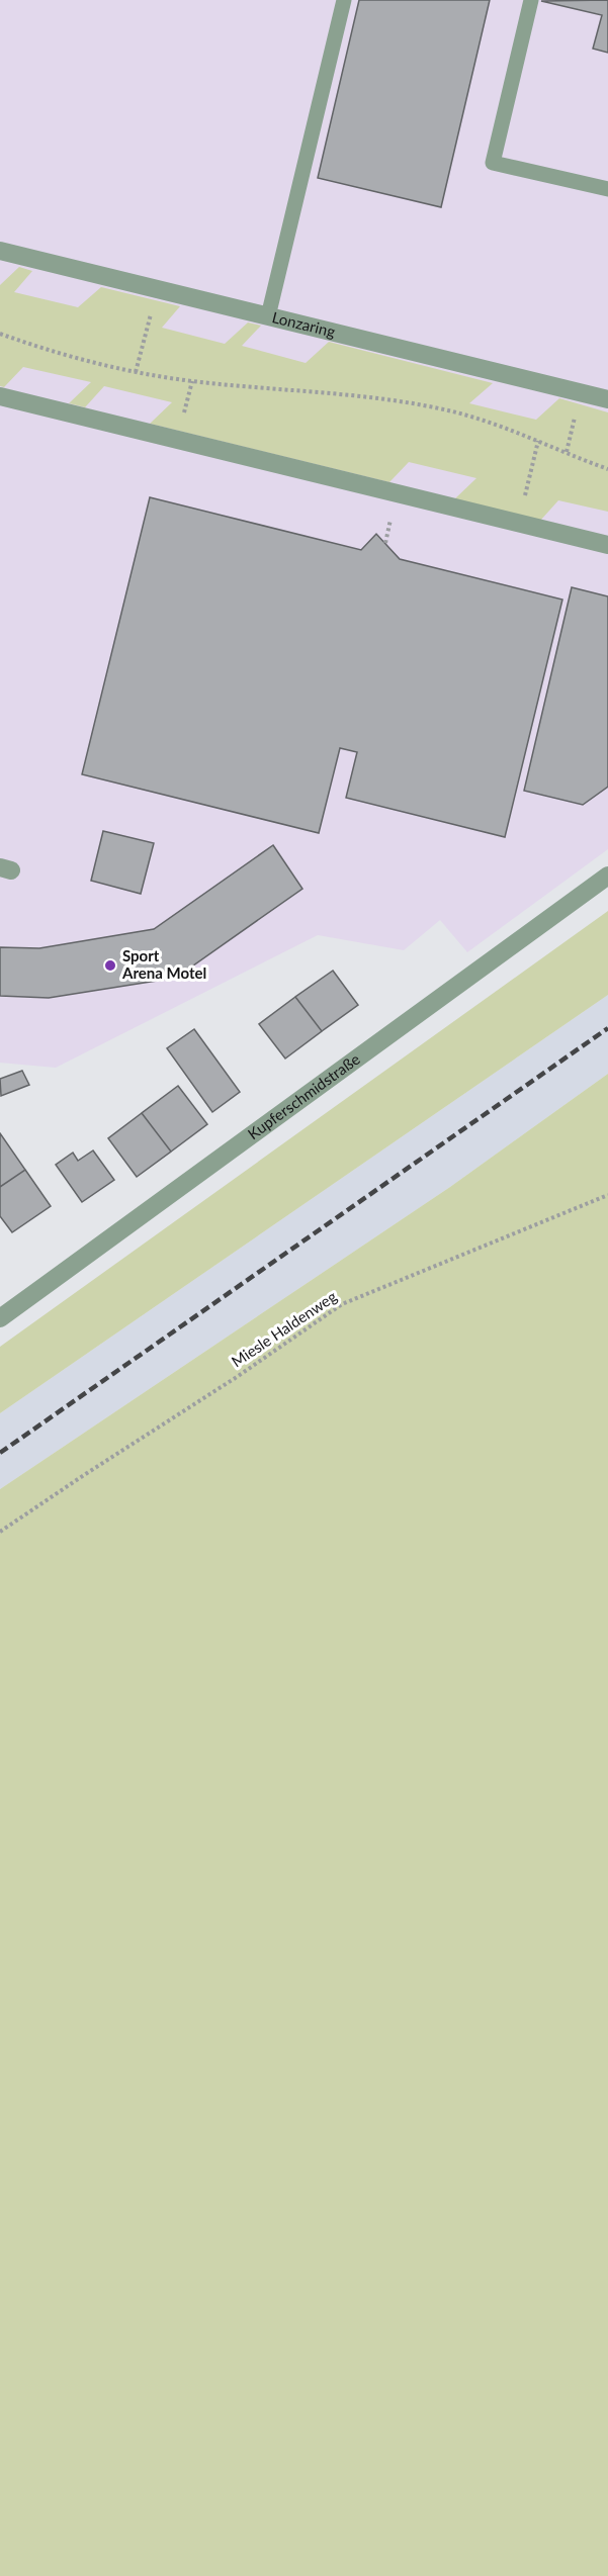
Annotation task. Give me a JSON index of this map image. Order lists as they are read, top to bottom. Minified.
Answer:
{"streets":{"street":["Lonzaring","Kupferschmidstraße"],"path":["Miesle Haldenweg"]},"places":["Sport Arena Motel"]}
